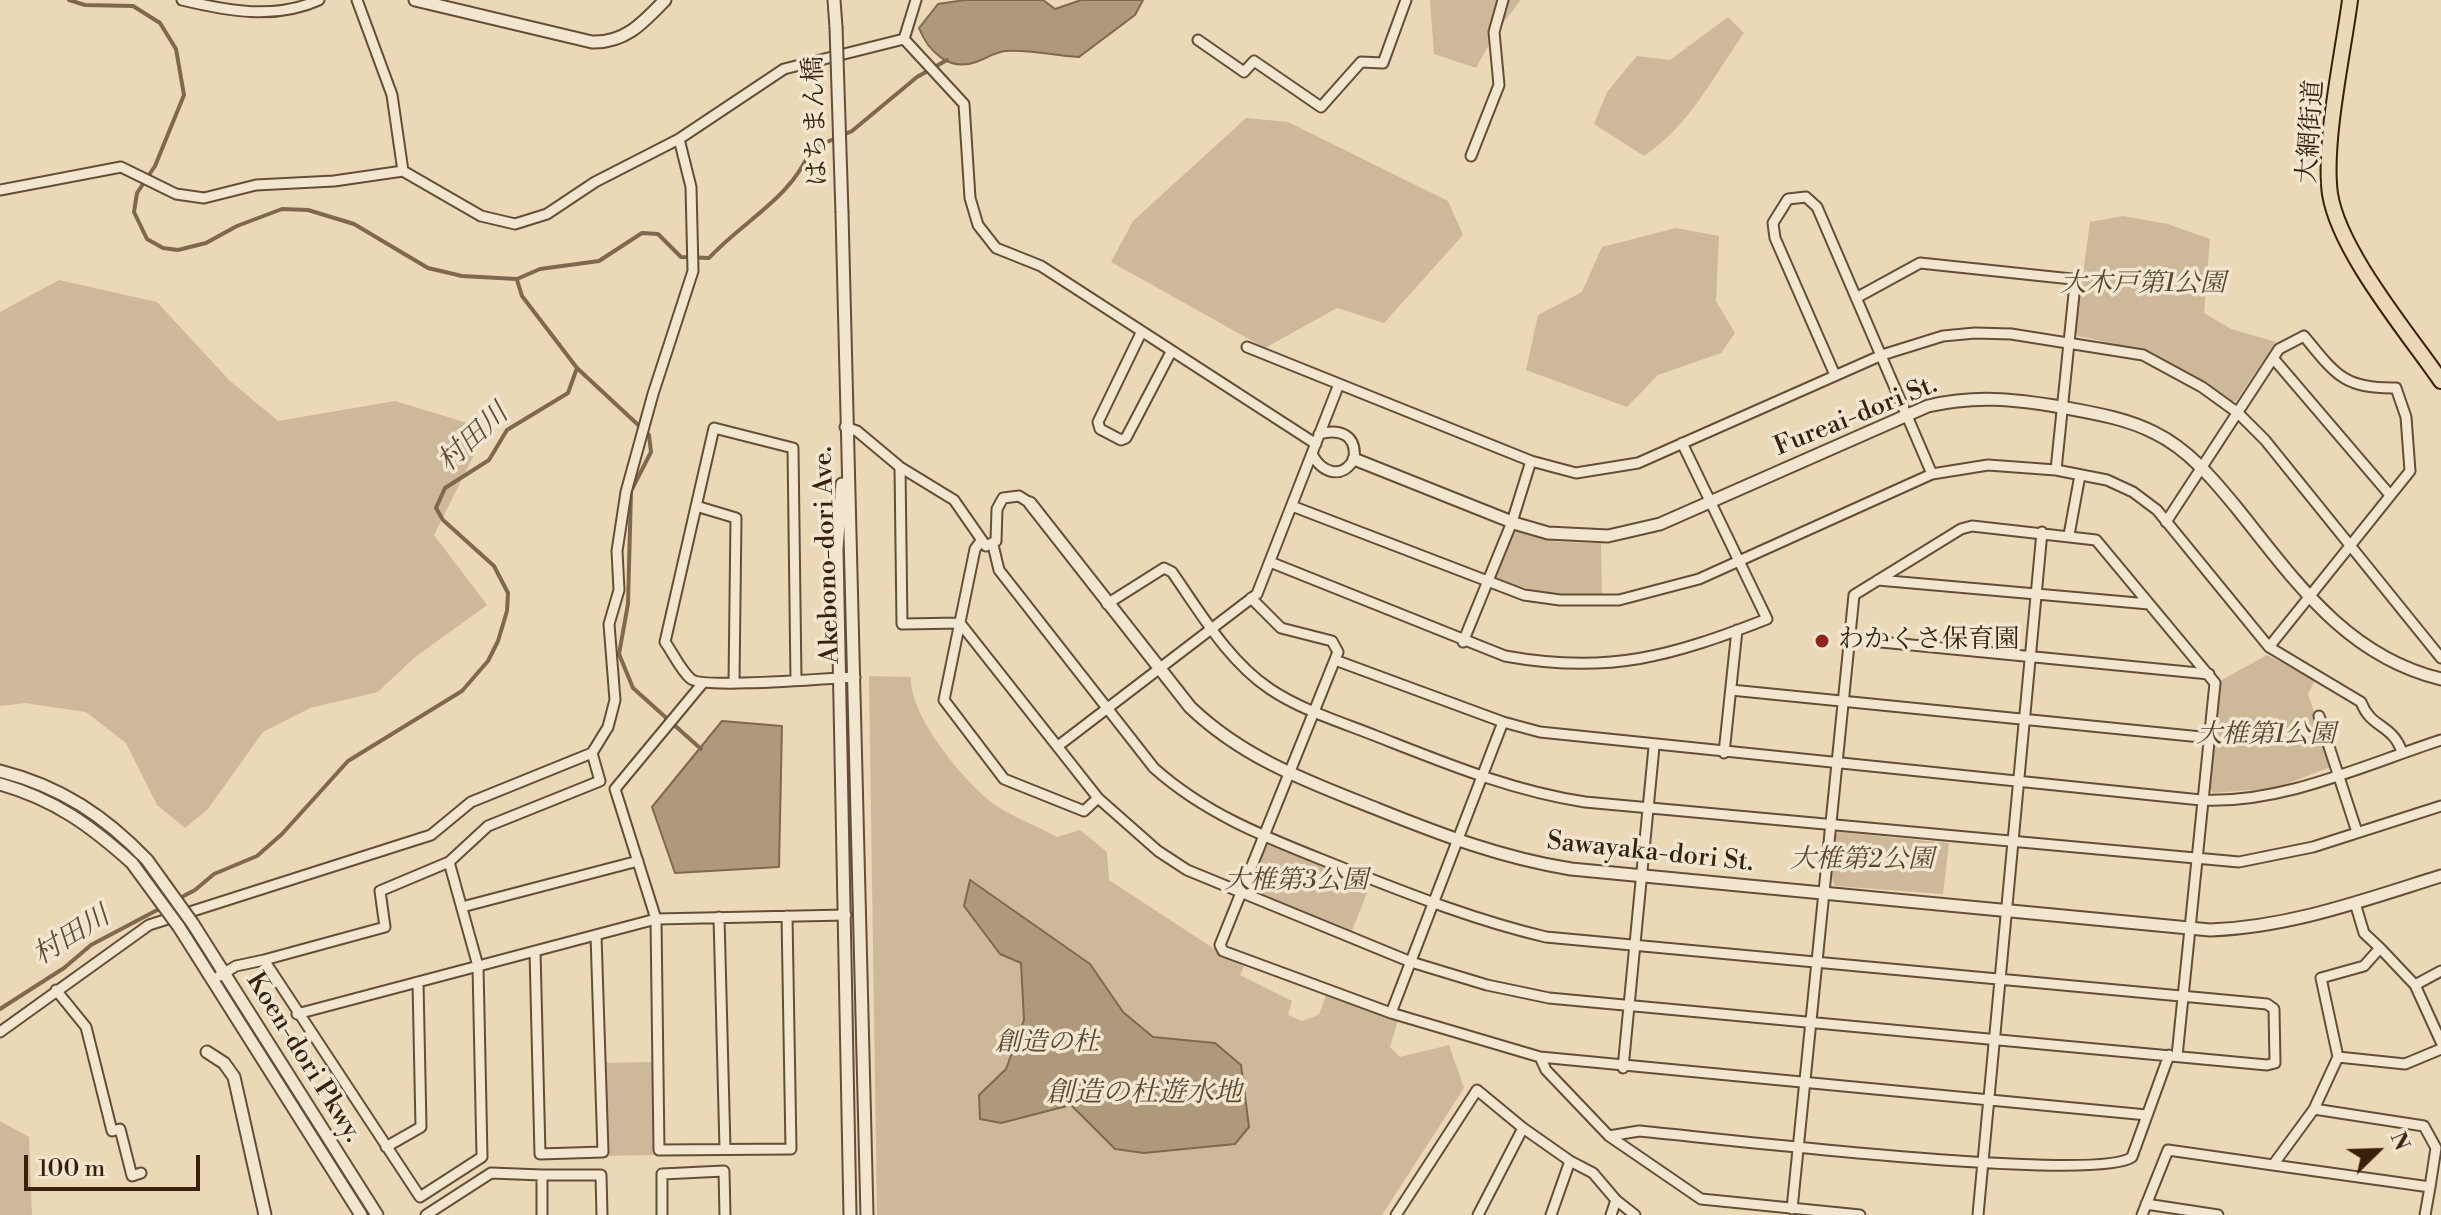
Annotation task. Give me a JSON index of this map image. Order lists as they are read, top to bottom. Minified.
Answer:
{"streets":{"main road":["大網街道"],"street":["はちまん橋","Fureai-dori St.","Akebono-dori Ave.","Sawayaka-dori St.","Koen-dori Pkwy."]},"crossings":[["はちまん橋","Akebono-dori Ave."]],"water":["村田川","創造の杜遊水地"],"parks":["大木戸第1公園","大椎第1公園","大椎第2公園","大椎第3公園","創造の杜"],"places":["わかくさ保育園"],"scale_bar":"100 m","north":"top right"}
